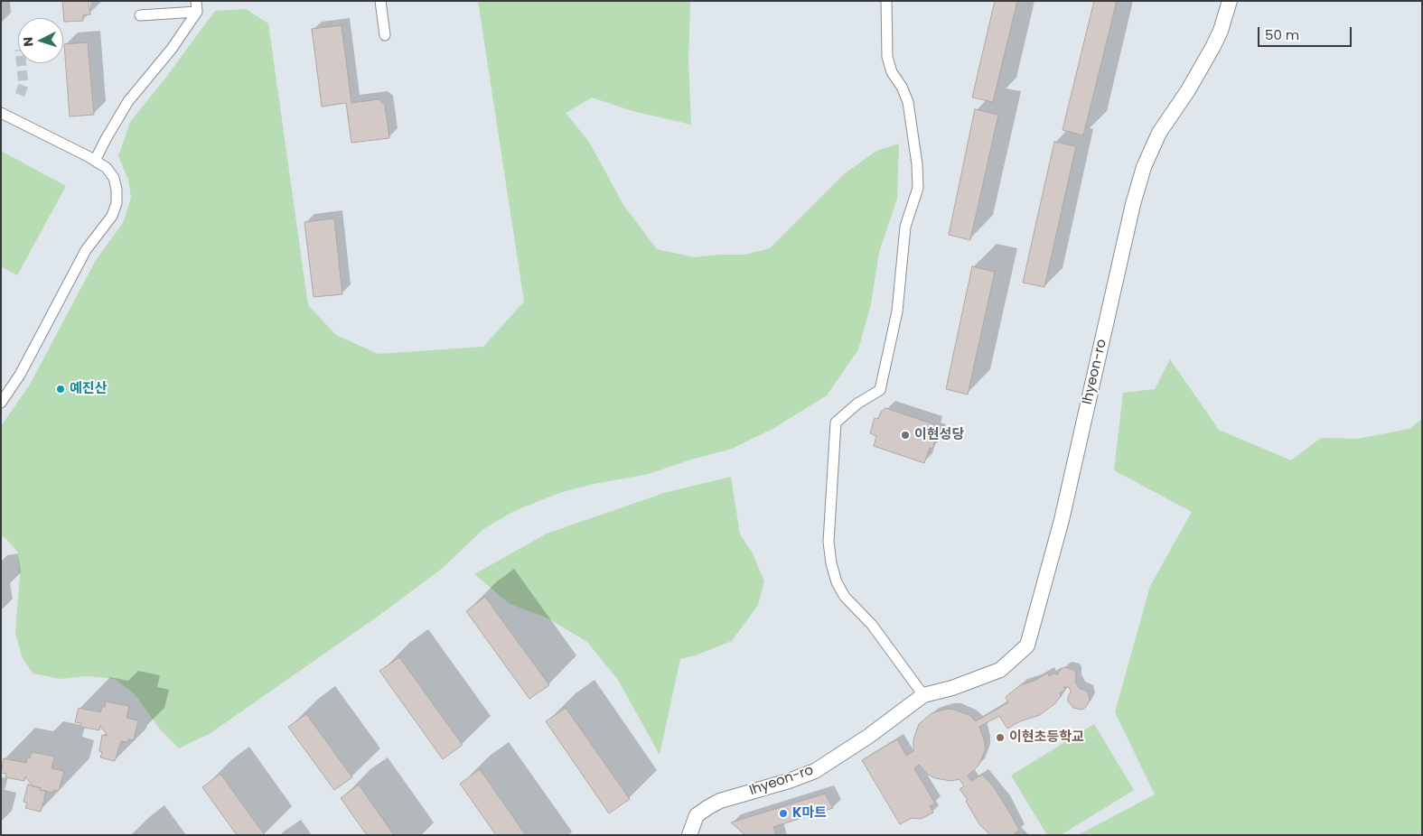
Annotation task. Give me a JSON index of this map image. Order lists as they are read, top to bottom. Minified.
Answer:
{"streets":{"street":["Ihyeon-ro"]},"places":["예진산","이현성당","이현초등학교","K마트"],"scale_bar":"50 m","north":"left"}
